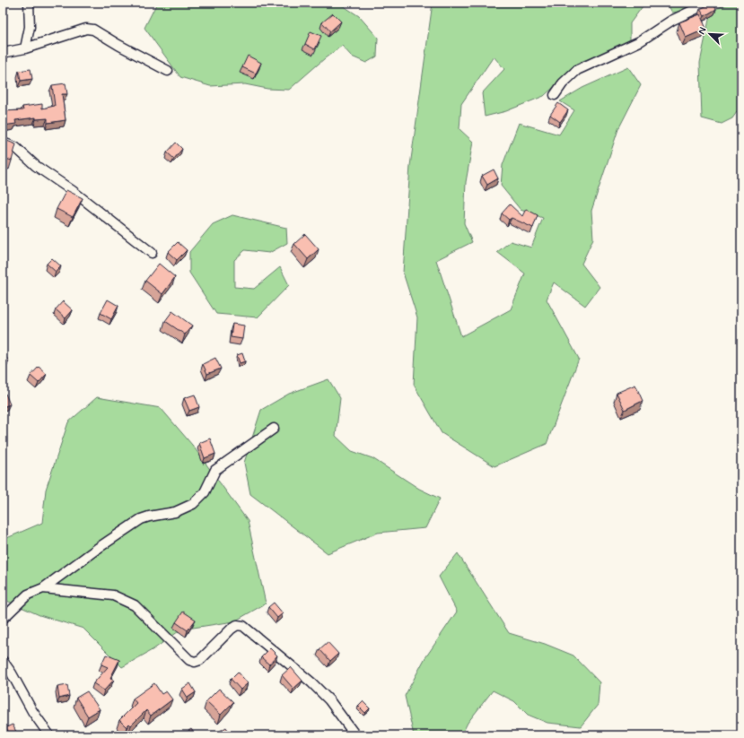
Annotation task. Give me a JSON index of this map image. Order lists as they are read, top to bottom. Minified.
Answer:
{"north":"top left"}
